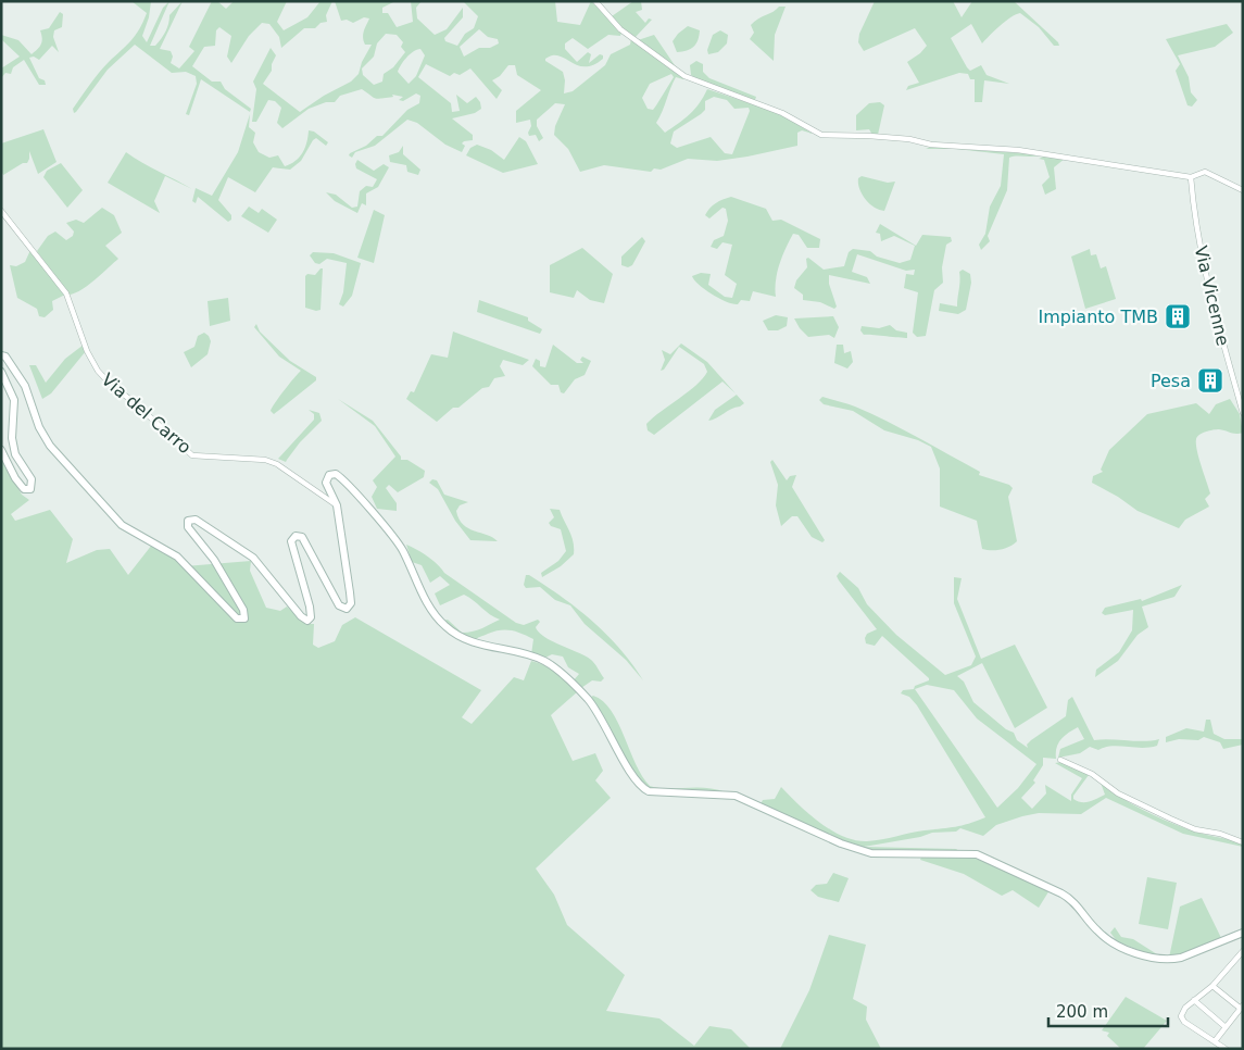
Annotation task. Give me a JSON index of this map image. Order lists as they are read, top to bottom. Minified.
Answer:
{"streets":{"street":["Via Vicenne","Via del Carro"]},"places":{"building":["Impianto TMB","Pesa"]},"scale_bar":"200 m"}
